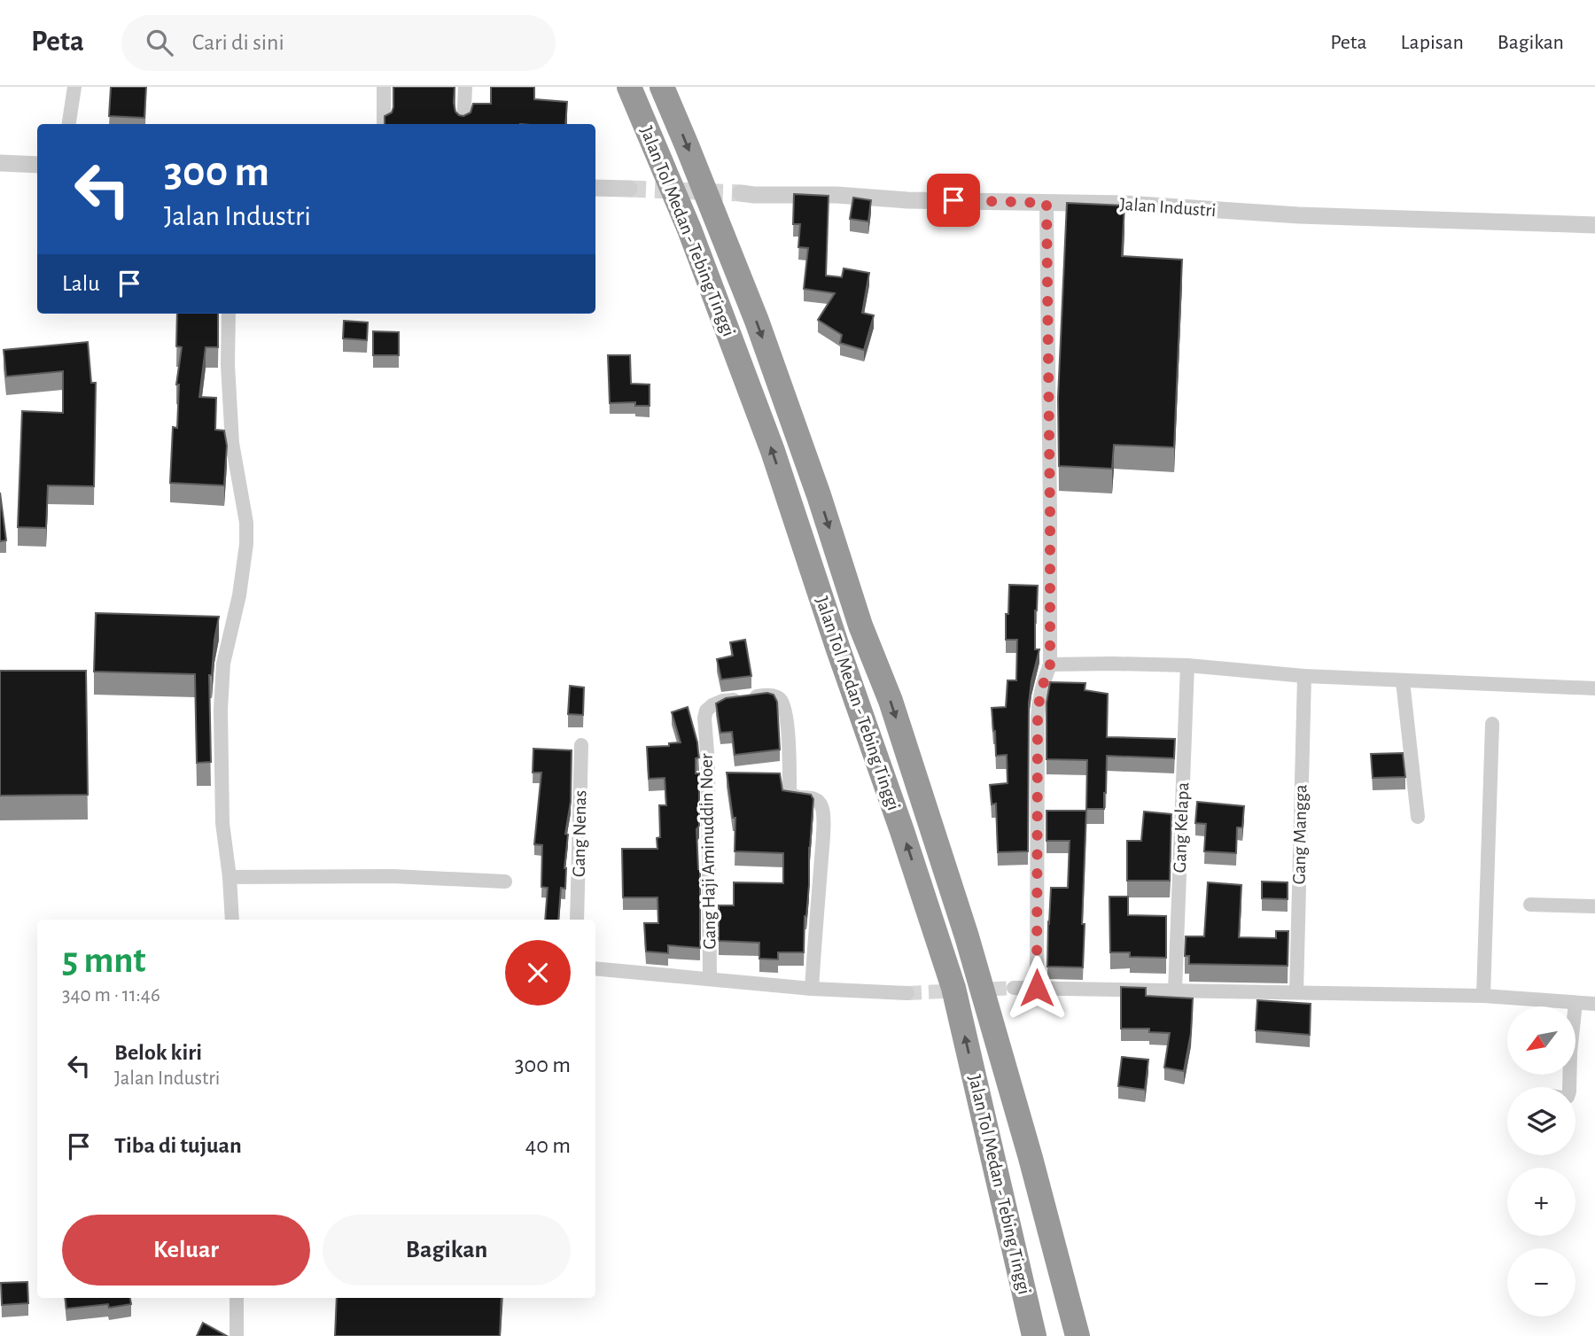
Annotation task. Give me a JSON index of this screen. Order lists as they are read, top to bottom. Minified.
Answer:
{"streets":{"highway":["Jalan Tol Medan - Tebing Tinggi"],"street":["Jalan Industri","Gang Kelapa","Gang Nenas","Gang Mangga","Gang Haji Aminuddin Noer"]},"north":"bottom left","page":{"header":"Peta","search":"Cari di sini","nav":["Peta","Lapisan","Bagikan"],"turn":["300 m","Jalan Industri"],"then":"Lalu","heading":["5 mnt","340 m · 11:46"],"map_buttons":["+","−"],"list":[{"name":"Belok kiri","note":"Jalan Industri","value":"300 m"},{"name":"Tiba di tujuan","value":"40 m"}],"buttons":["Keluar","Bagikan"]}}
